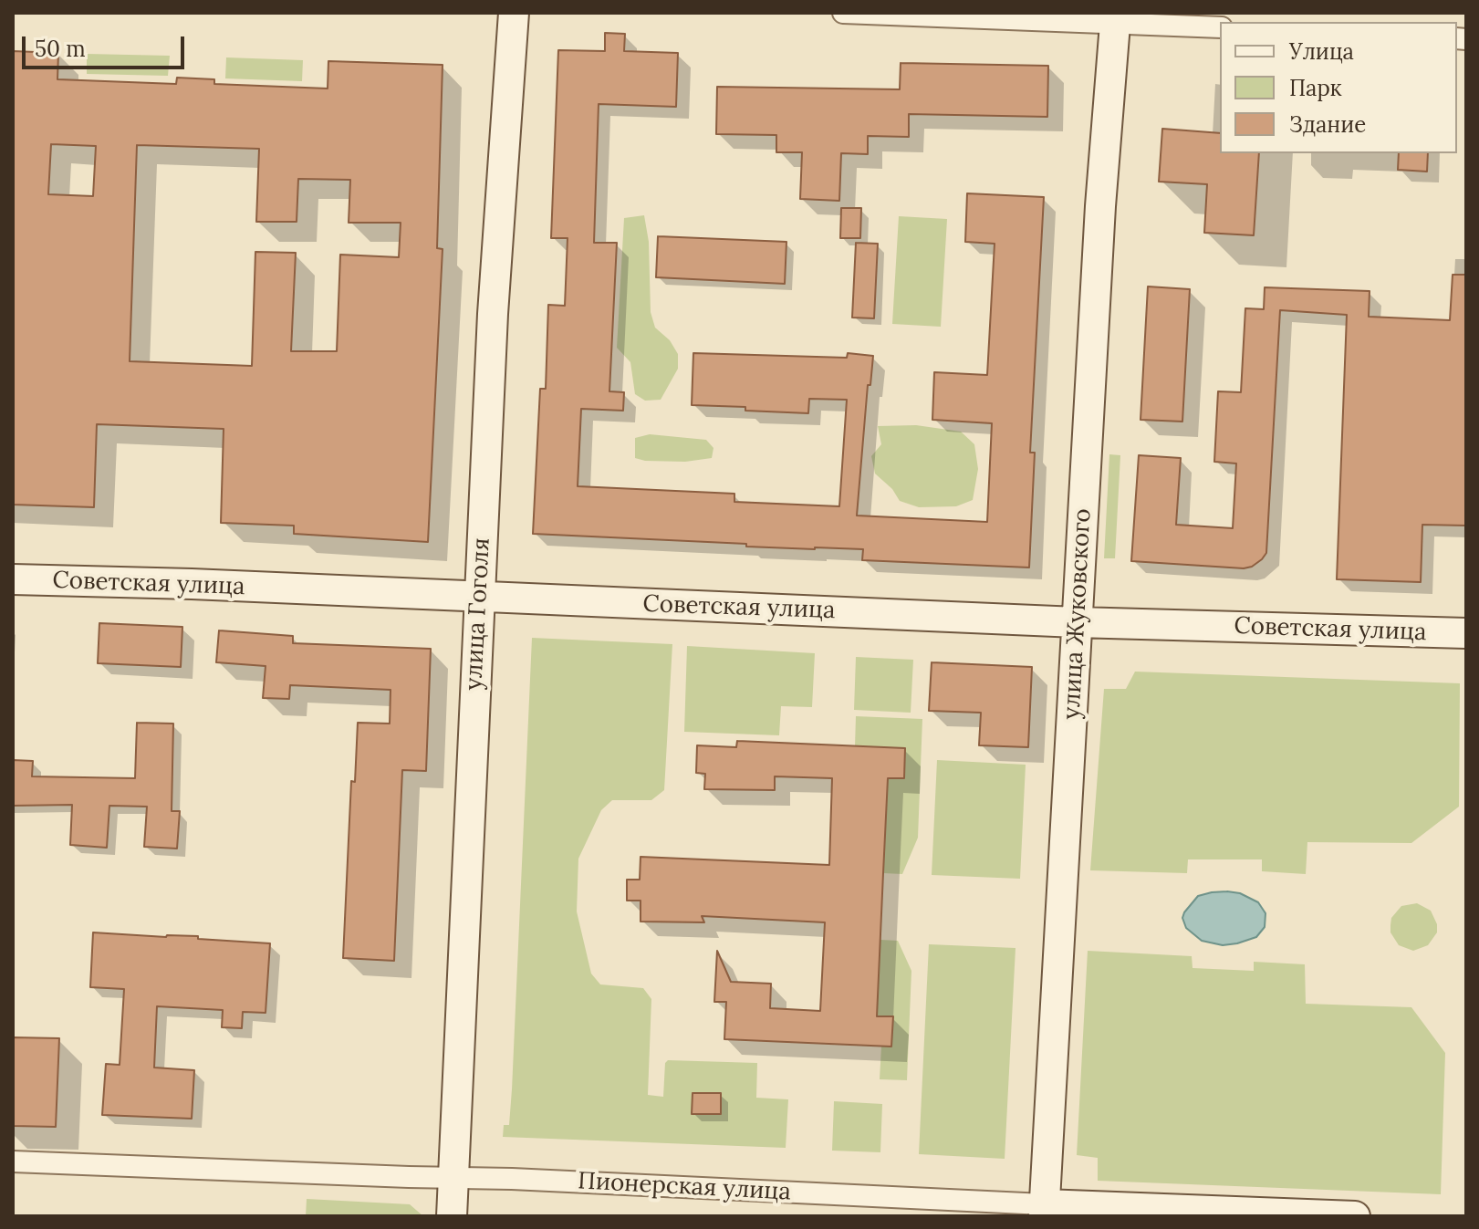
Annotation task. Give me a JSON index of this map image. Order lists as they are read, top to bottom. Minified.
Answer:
{"streets":{"main road":["Советская улица","улица Гоголя","улица Жуковского","Пионерская улица"]},"crossings":[["Советская улица","улица Гоголя"],["Советская улица","улица Жуковского"],["улица Гоголя","Пионерская улица"],["улица Жуковского","Пионерская улица"]],"legend":["Улица","Парк","Здание"],"scale_bar":"50 m"}
